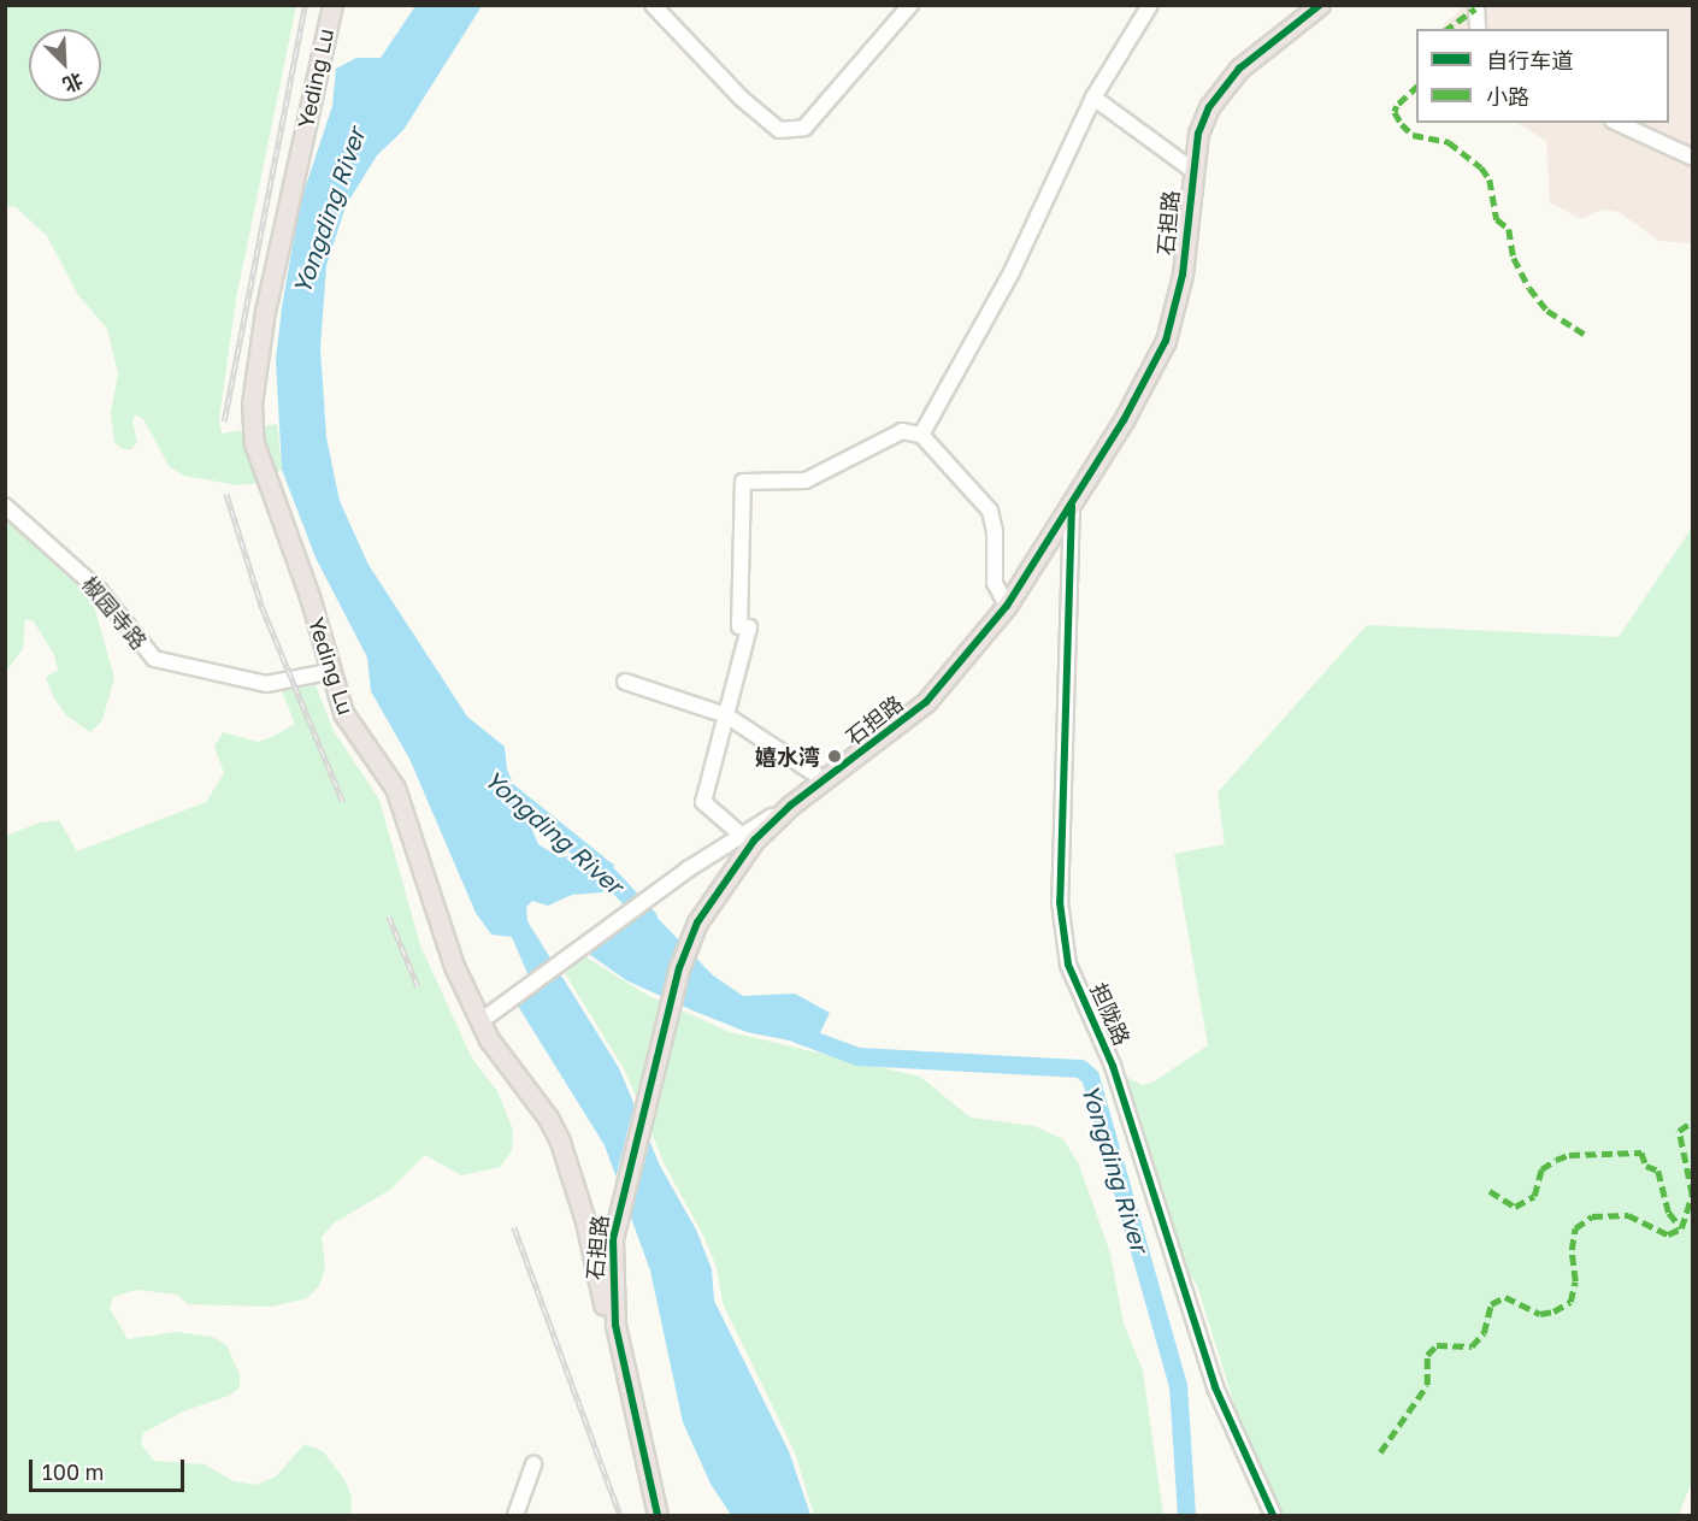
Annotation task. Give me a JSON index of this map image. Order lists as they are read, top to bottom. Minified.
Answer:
{"streets":{"main road":["Yeding Lu","石担路"],"street":["椒园寺路","担陇路"]},"crossings":[["Yeding Lu","石担路"],["Yeding Lu","椒园寺路"],["石担路","担陇路"]],"water":["Yongding River"],"places":["嬉水湾"],"legend":["自行车道","小路"],"scale_bar":"100 m","north":"bottom right"}
